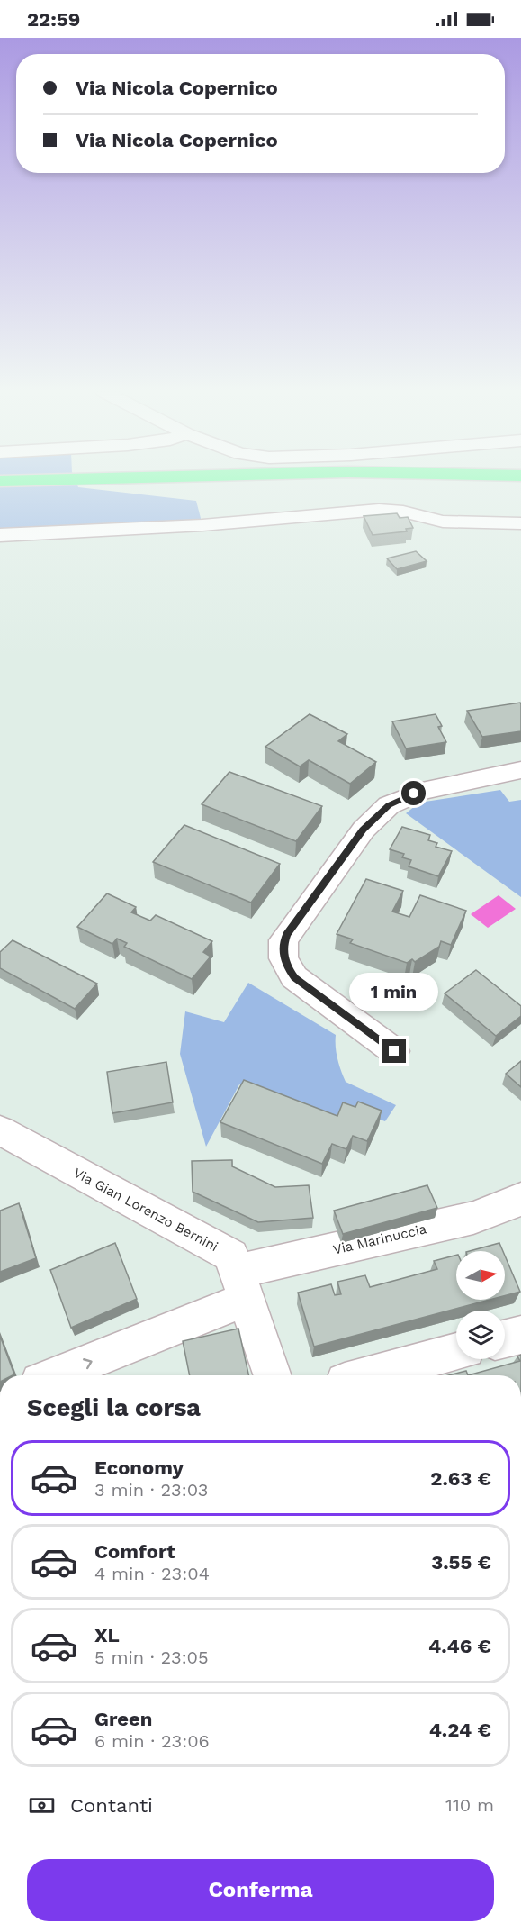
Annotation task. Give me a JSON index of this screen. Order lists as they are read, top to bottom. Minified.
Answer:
{"streets":{"street":["Via Gian Lorenzo Bernini","Via Marinuccia"]},"crossings":[["Via Gian Lorenzo Bernini","Via Marinuccia"]],"one_way":["Via Marinuccia"],"north":"right","page":{"status":"22:59","banner":["Via Nicola Copernico","Via Nicola Copernico"],"bubble":"1 min","heading":"Scegli la corsa","list":[{"name":"Economy","note":"3 min · 23:03","value":"2.63 €"},{"name":"Comfort","note":"4 min · 23:04","value":"3.55 €"},{"name":"XL","note":"5 min · 23:05","value":"4.46 €"},{"name":"Green","note":"6 min · 23:06","value":"4.24 €"}],"pay":["Contanti","110 m"],"buttons":"Conferma"}}
